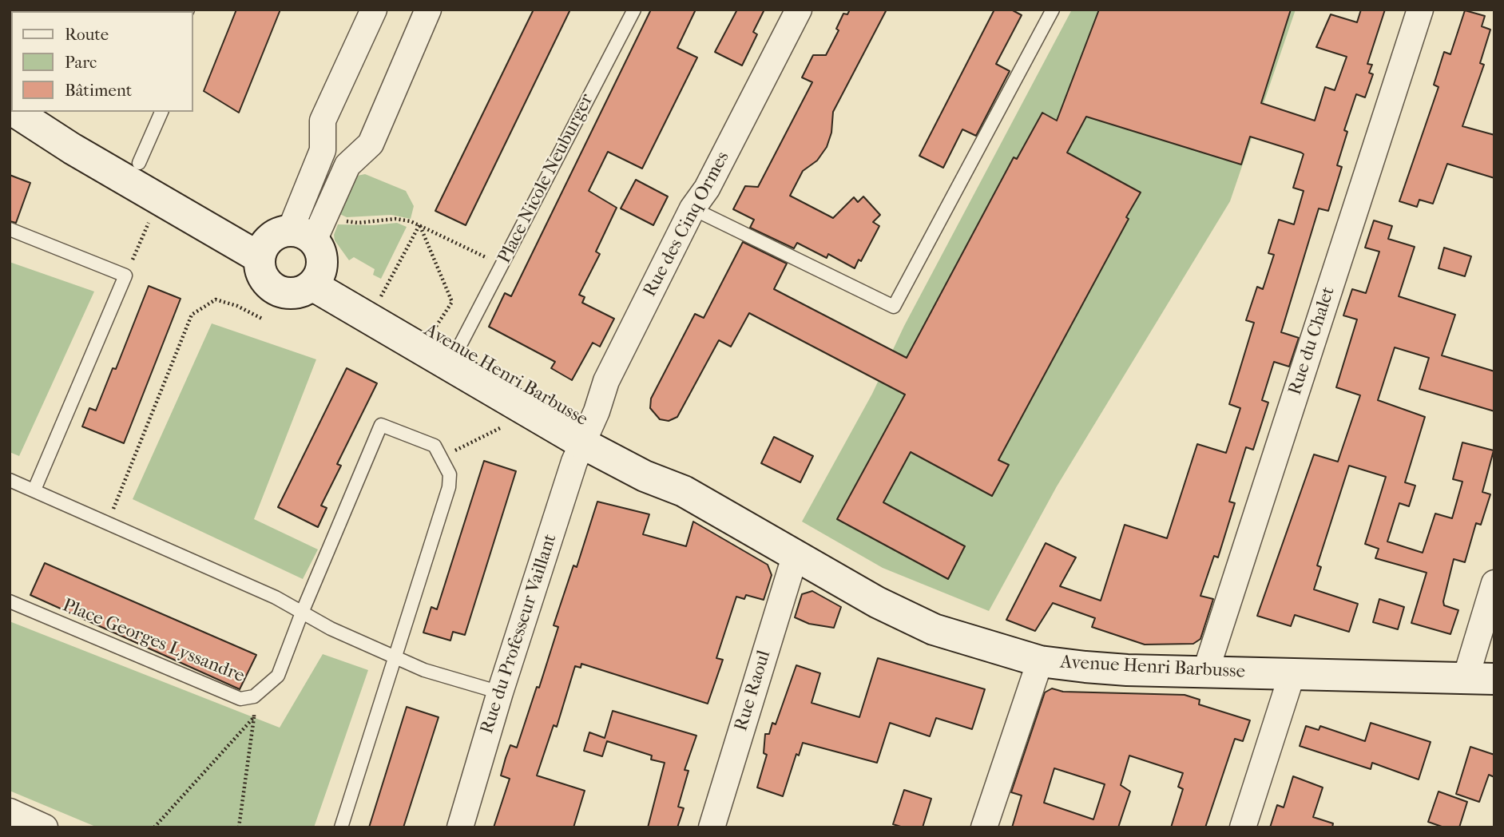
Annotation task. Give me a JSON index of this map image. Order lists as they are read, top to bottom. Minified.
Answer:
{"streets":{"street":["Rue des Cinq Ormes","Rue du Chalet","Avenue Henri Barbusse","Rue du Professeur Vaillant","Rue Raoul"],"lane":["Place Nicole Neuburger","Place Georges Lyssandre"]},"crossings":[["Place Nicole Neuburger","Avenue Henri Barbusse"],["Rue des Cinq Ormes","Avenue Henri Barbusse"],["Rue des Cinq Ormes","Rue du Professeur Vaillant"],["Rue du Chalet","Avenue Henri Barbusse"],["Avenue Henri Barbusse","Rue du Professeur Vaillant"],["Avenue Henri Barbusse","Rue Raoul"]],"legend":["Route","Parc","Bâtiment"]}
